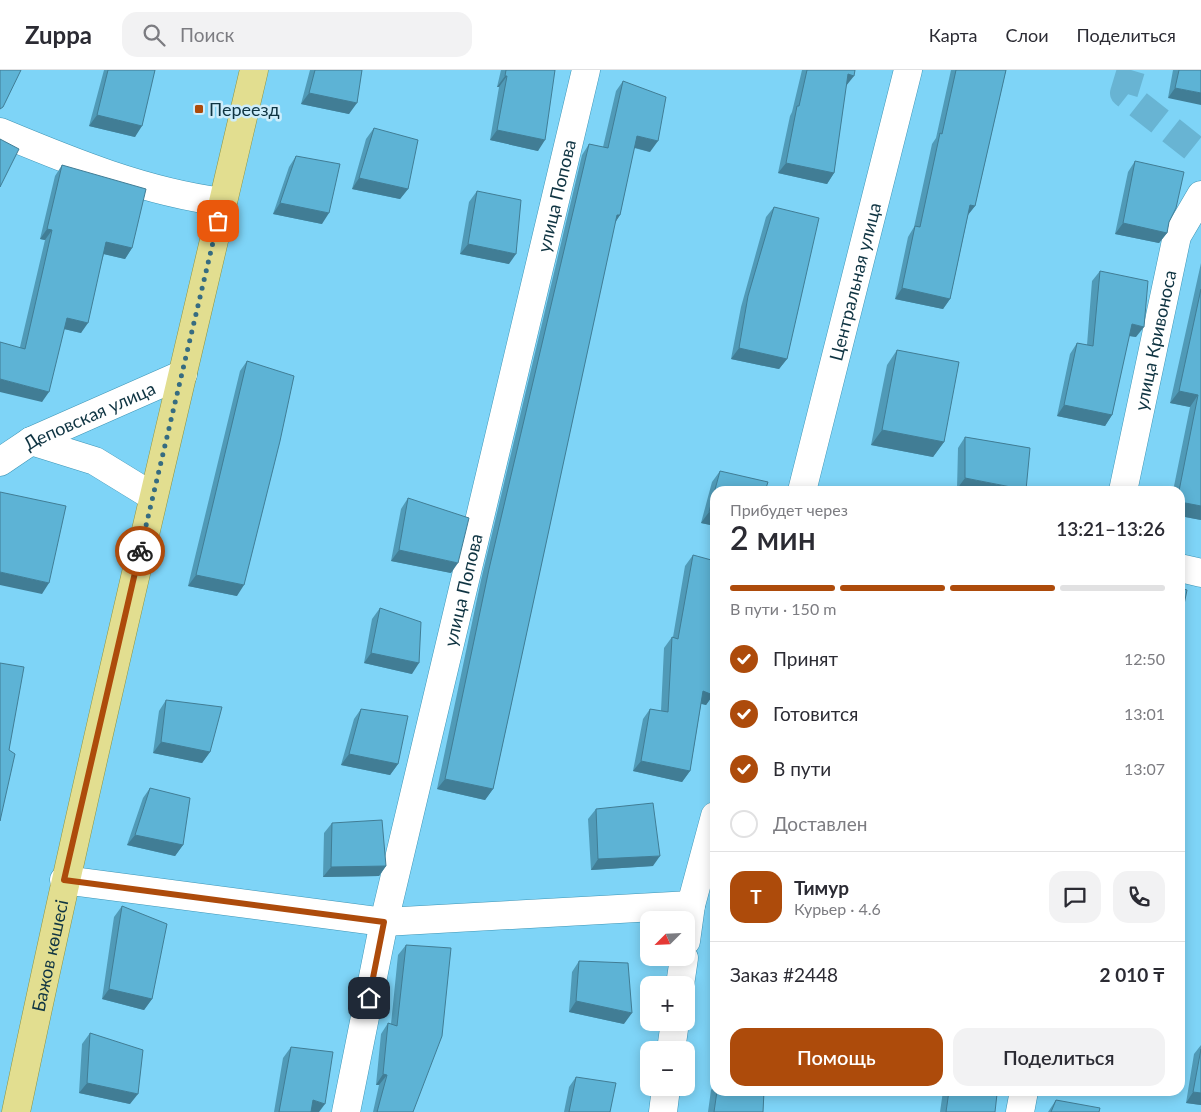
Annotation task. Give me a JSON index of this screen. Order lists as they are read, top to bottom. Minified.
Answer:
{"streets":{"main road":["Бажов көшесі"],"street":["улица Попова","Центральная улица","улица Кривоноса","Деповская улица"]},"crossings":[["Деповская улица","Бажов көшесі"]],"places":{"transit":["Переезд"]},"north":"bottom left","page":{"header":"Zuppa","search":"Поиск","nav":["Карта","Слои","Поделиться"],"heading":["2 мин","Прибудет через","13:21–13:26"],"panel":["Тимур","Курьер · 4.6","Заказ #2448","2 010 ₸"],"bar":"В пути · 150 m","list":[["Принят","12:50"],["Готовится","13:01"],["В пути","13:07"],"Доставлен"],"round":"Т","map_buttons":["+","−"],"buttons":["Помощь","Поделиться"]}}
